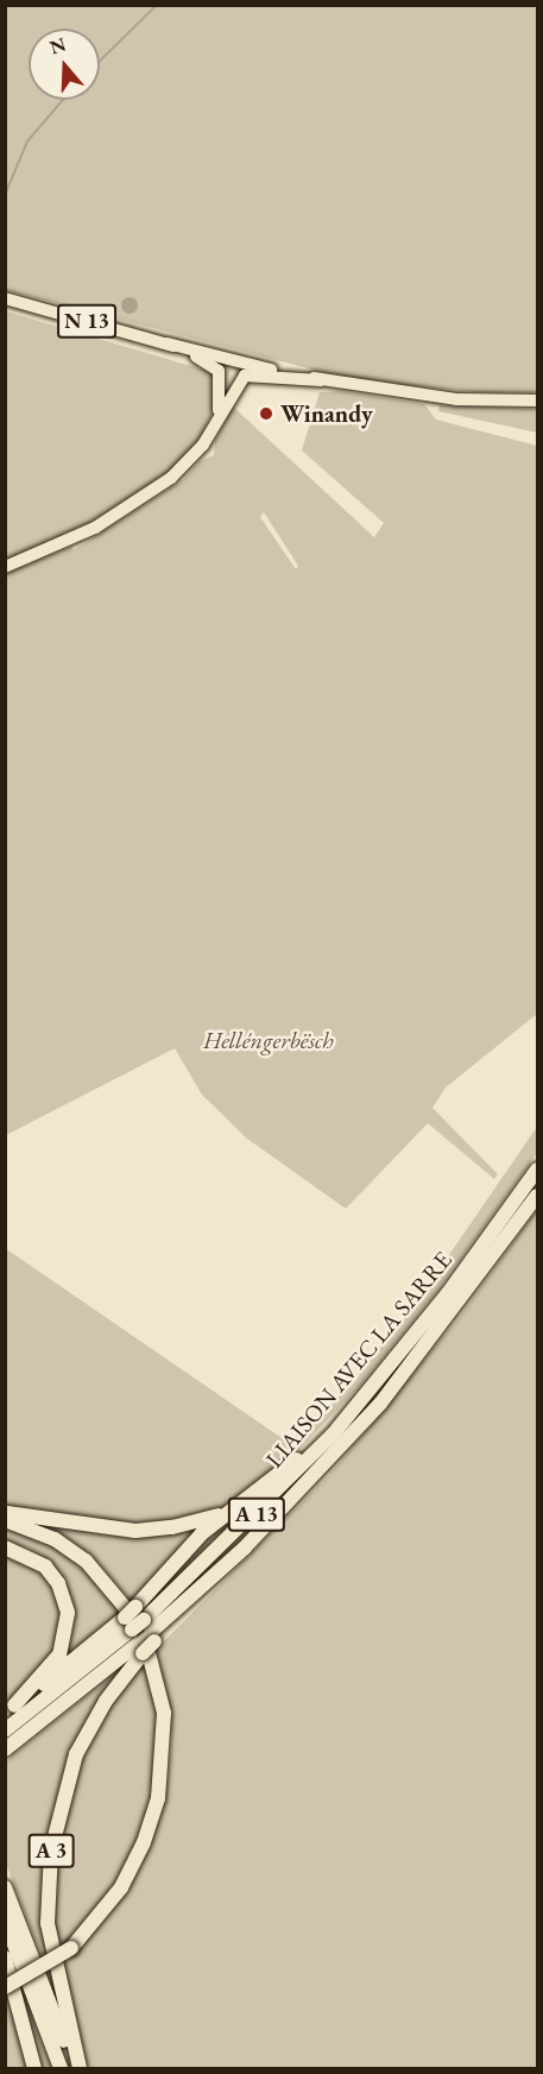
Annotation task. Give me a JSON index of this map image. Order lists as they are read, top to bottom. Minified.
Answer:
{"streets":{"highway":["LIAISON AVEC LA SARRE","A 13","A 3"],"main road":["N 13"]},"crossings":[["LIAISON AVEC LA SARRE","A 13"],["LIAISON AVEC LA SARRE","A 3"],["A 13","A 3"]],"parks":["Helléngerbësch"],"places":["Winandy"],"north":"top"}
